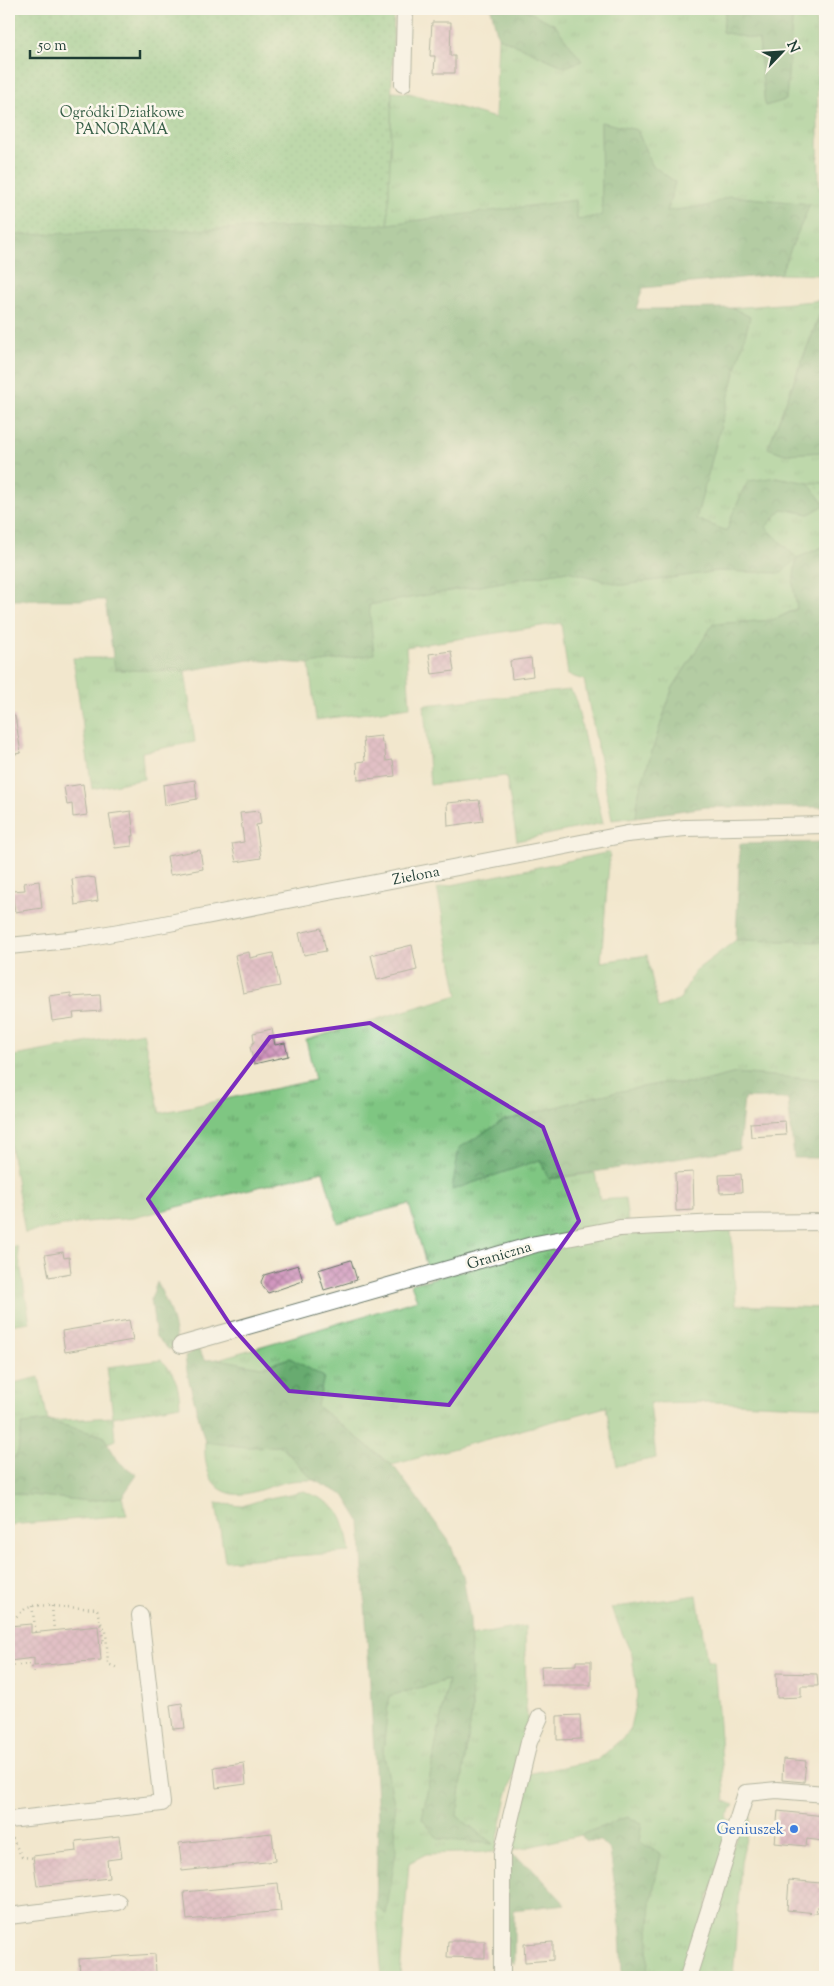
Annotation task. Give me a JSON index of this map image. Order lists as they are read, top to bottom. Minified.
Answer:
{"streets":{"street":["Zielona","Graniczna"]},"parks":["Ogródki Działkowe PANORAMA"],"places":["Geniuszek"],"scale_bar":"50 m","north":"top right"}
